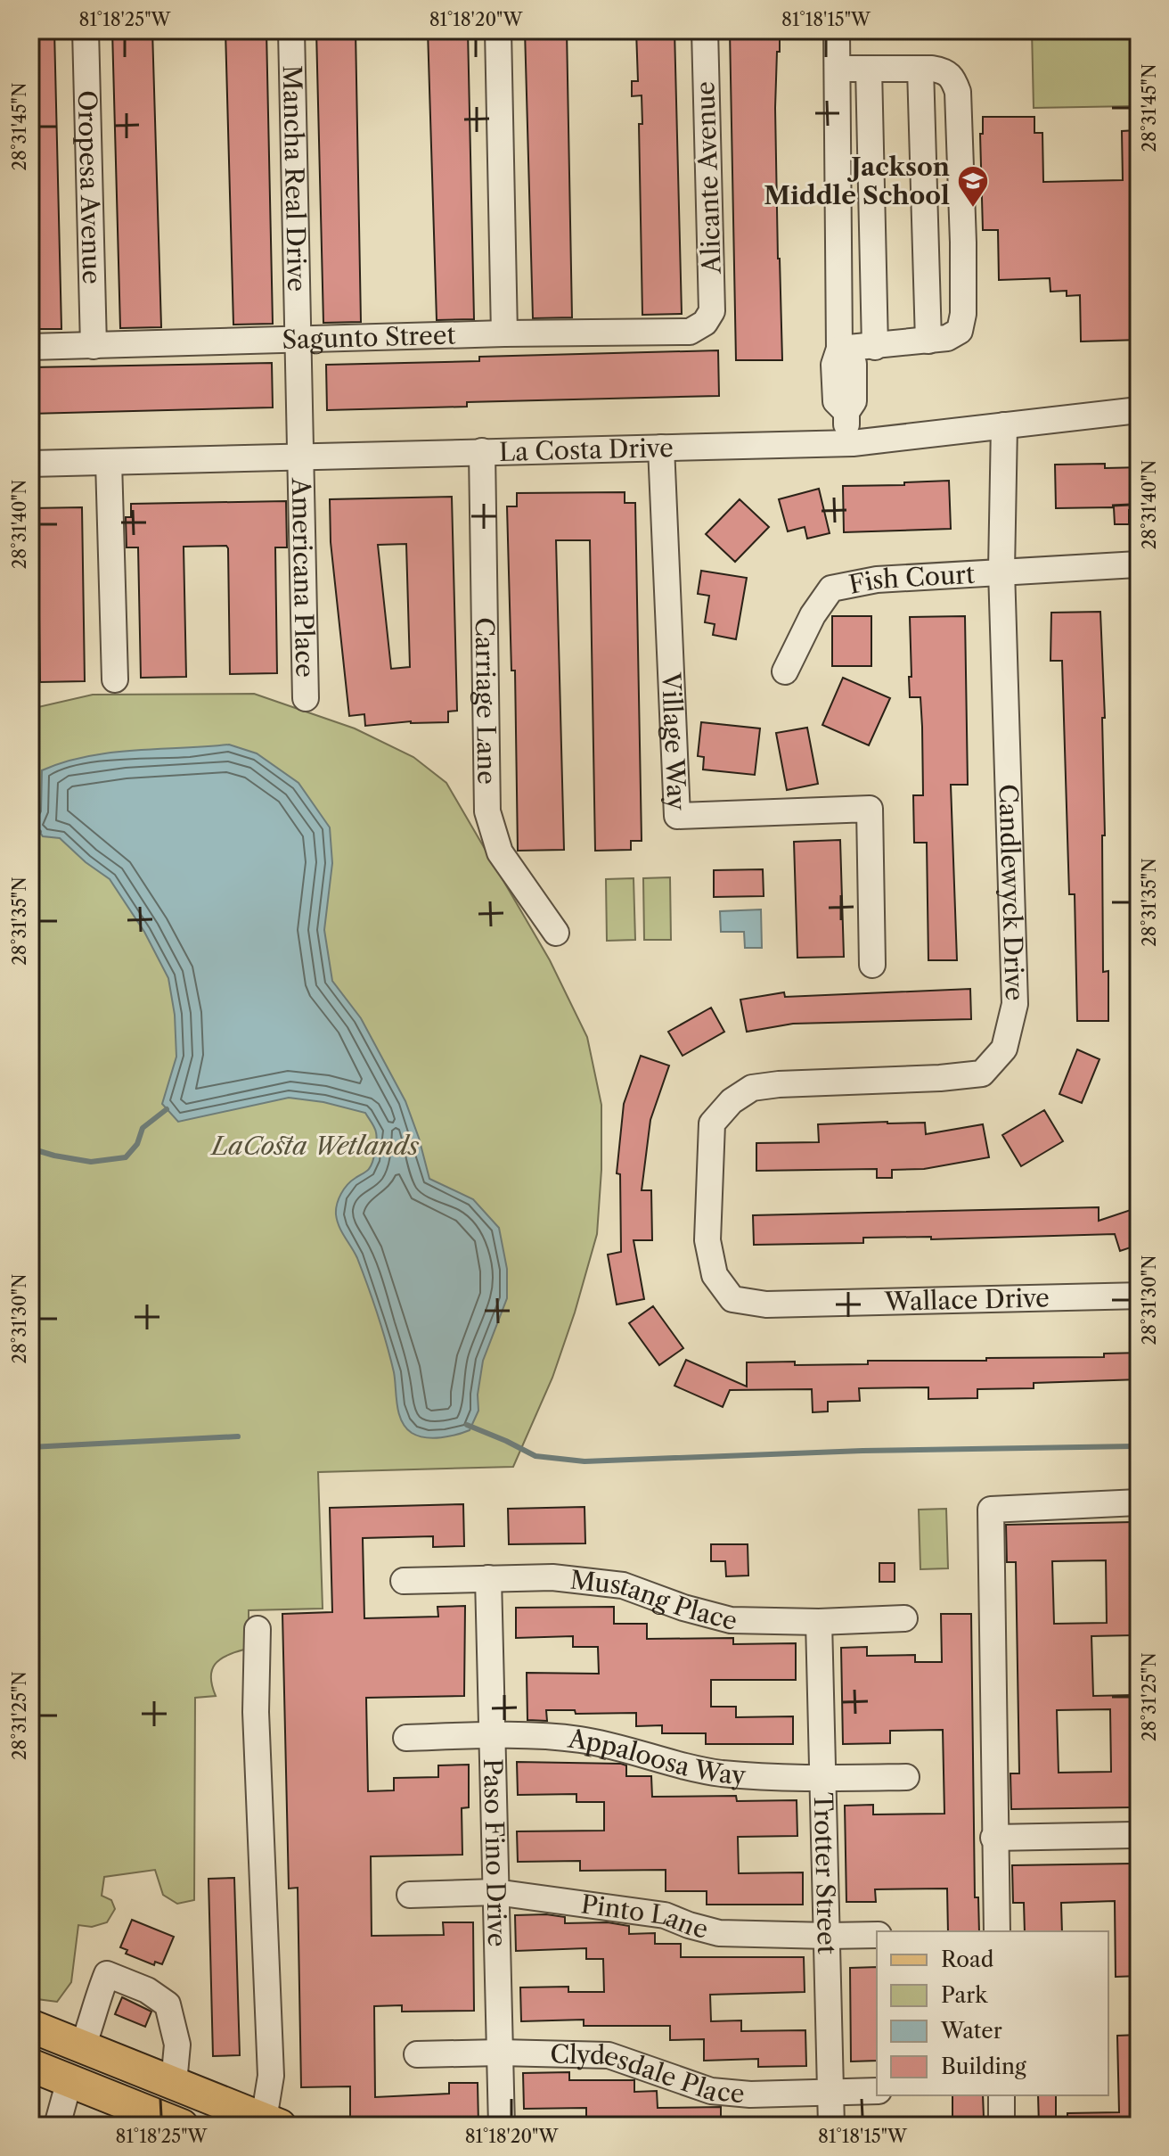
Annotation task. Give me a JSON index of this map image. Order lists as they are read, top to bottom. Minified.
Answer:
{"streets":{"street":["Alicante Avenue","Mancha Real Drive","Oropesa Avenue","Sagunto Street","La Costa Drive","Americana Place","Fish Court","Carriage Lane","Village Way","Candlewyck Drive","Wallace Drive","Mustang Place","Appaloosa Way","Paso Fino Drive","Trotter Street","Pinto Lane","Clydesdale Place"]},"crossings":[["Alicante Avenue","Sagunto Street"],["Mancha Real Drive","Sagunto Street"],["Mancha Real Drive","La Costa Drive"],["Mancha Real Drive","Americana Place"],["Oropesa Avenue","Sagunto Street"],["La Costa Drive","Americana Place"],["La Costa Drive","Carriage Lane"],["La Costa Drive","Village Way"],["La Costa Drive","Candlewyck Drive"],["Fish Court","Candlewyck Drive"],["Candlewyck Drive","Wallace Drive"],["Mustang Place","Paso Fino Drive"],["Mustang Place","Trotter Street"],["Appaloosa Way","Paso Fino Drive"],["Appaloosa Way","Trotter Street"],["Paso Fino Drive","Pinto Lane"],["Paso Fino Drive","Clydesdale Place"],["Trotter Street","Pinto Lane"],["Trotter Street","Clydesdale Place"]],"parks":["LaCosta Wetlands"],"places":{"school or university":["Jackson Middle School"]},"legend":["Road","Park","Water","Building"],"coordinates":["81°18'25\"W","81°18'20\"W","81°18'15\"W","28°31'45\"N","28°31'40\"N","28°31'35\"N","28°31'30\"N","28°31'25\"N"]}
